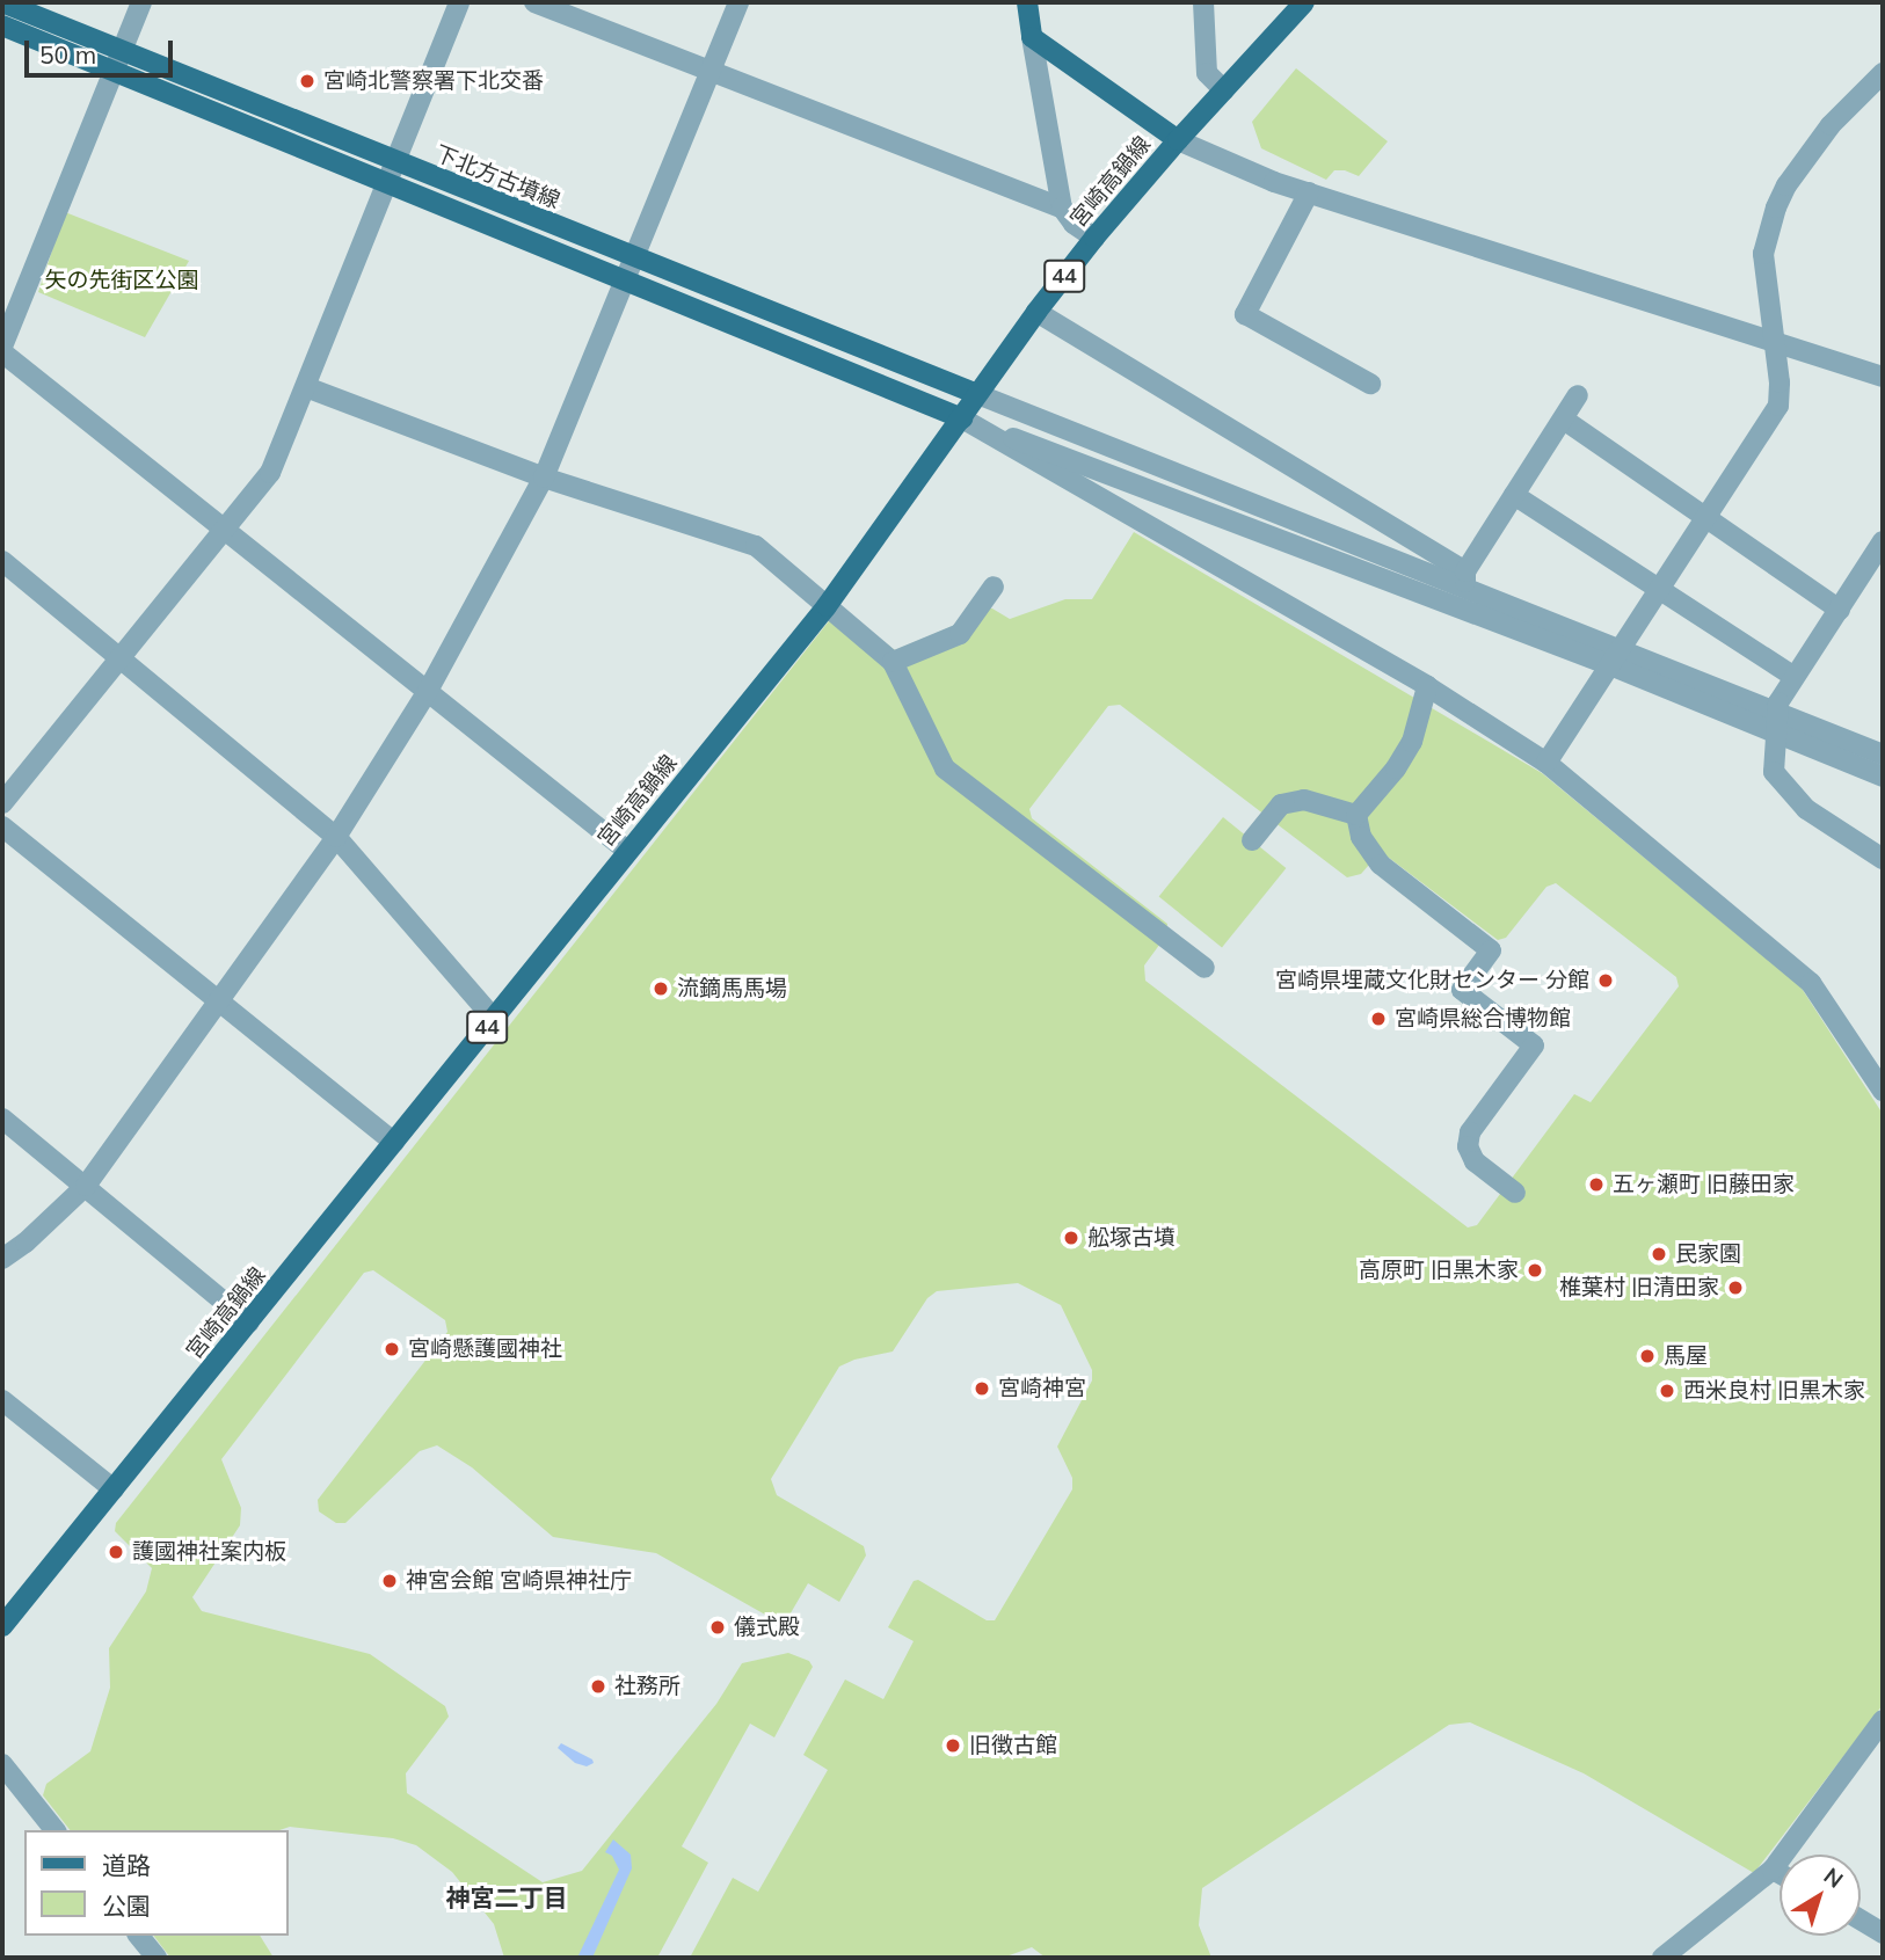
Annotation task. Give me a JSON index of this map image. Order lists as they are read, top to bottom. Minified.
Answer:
{"streets":{"main road":["下北方古墳線","宮崎高鍋線","44"]},"crossings":[["下北方古墳線","宮崎高鍋線"]],"districts":["神宮二丁目"],"parks":["矢の先街区公園"],"places":["宮崎北警察署下北交番","宮崎県埋蔵文化財センター 分館","流鏑馬馬場","宮崎県総合博物館","五ヶ瀬町 旧藤田家","舩塚古墳","民家園","高原町 旧黒木家","椎葉村 旧清田家","宮崎懸護國神社","馬屋","宮崎神宮","西米良村 旧黒木家","護國神社案内板","神宮会館 宮崎県神社庁","儀式殿","社務所","旧徴古館"],"legend":["道路","公園"],"scale_bar":"50 m","north":"top right"}
